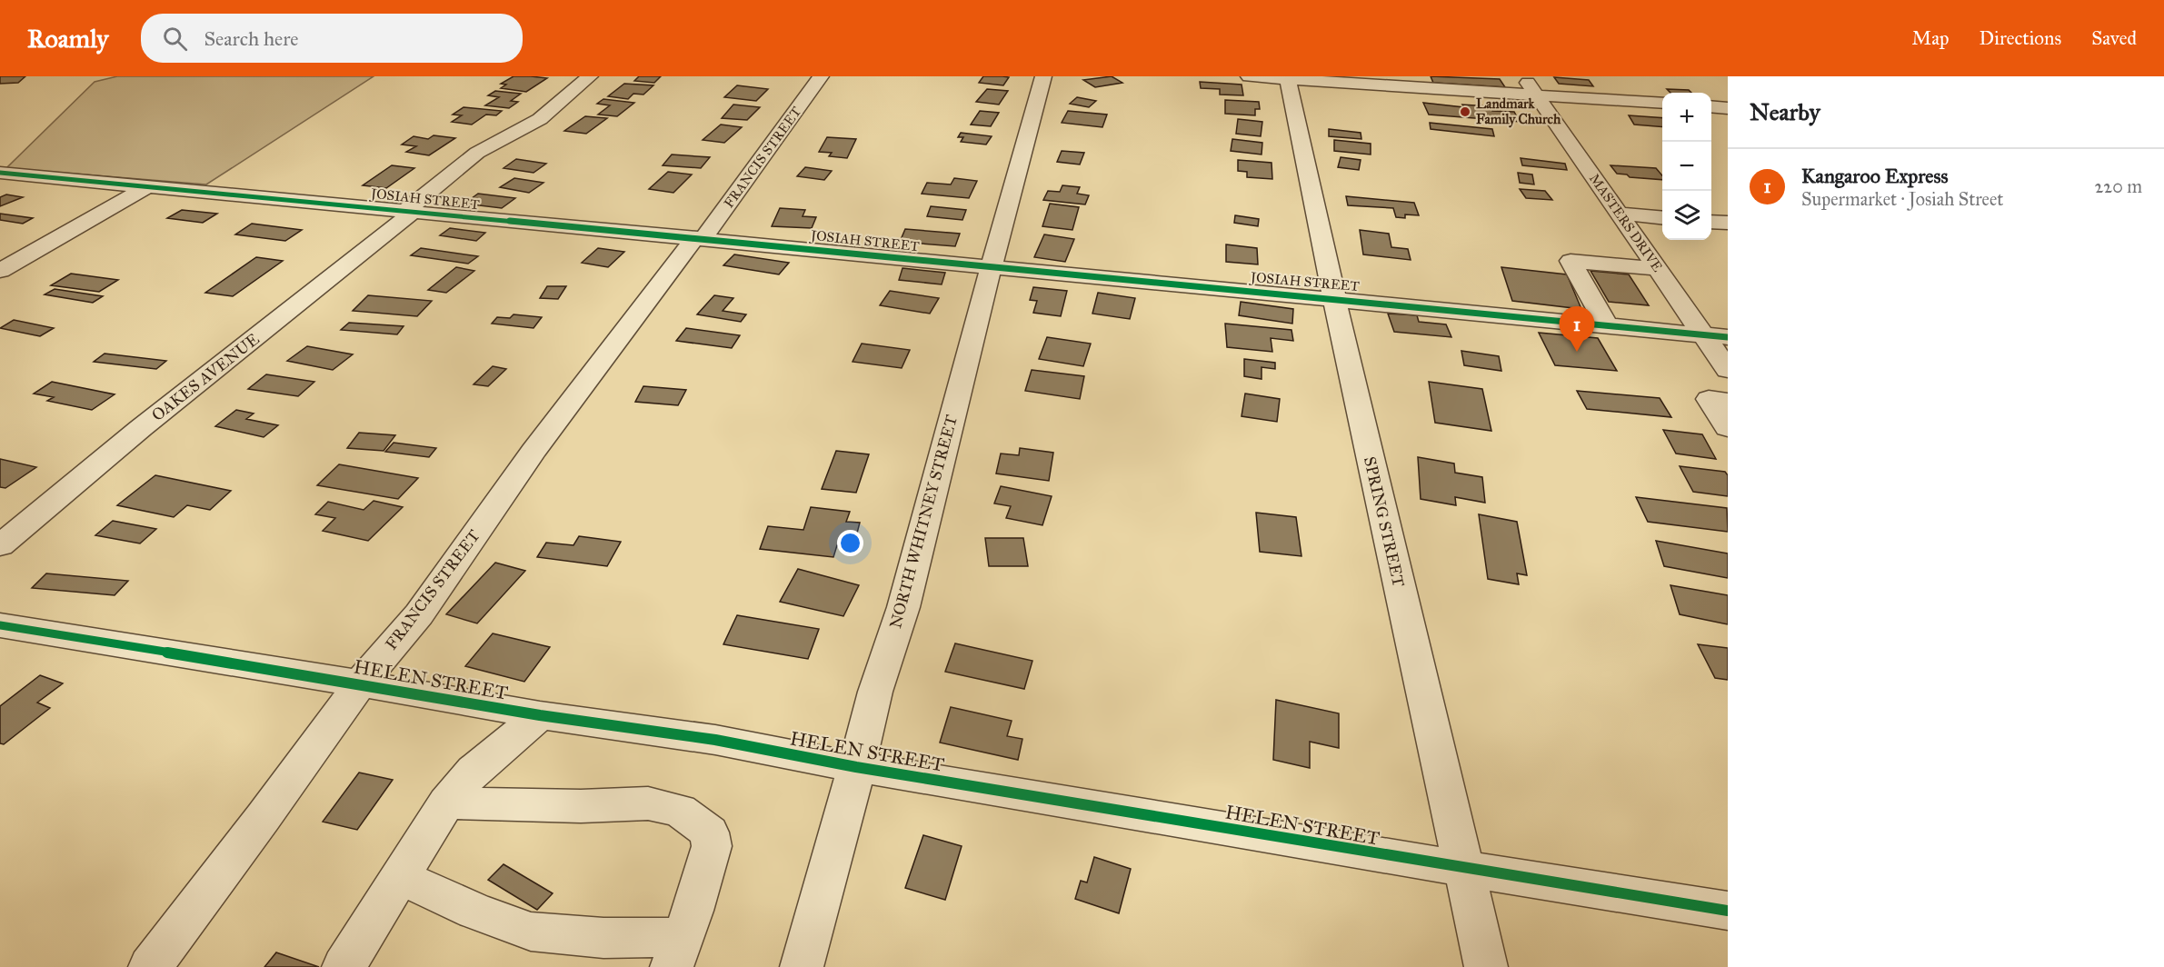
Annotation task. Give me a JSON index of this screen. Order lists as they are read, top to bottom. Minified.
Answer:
{"streets":{"street":["FRANCIS STREET","JOSIAH STREET","MASTERS DRIVE","OAKES AVENUE","NORTH WHITNEY STREET","SPRING STREET","HELEN STREET"]},"crossings":[["FRANCIS STREET","JOSIAH STREET"],["FRANCIS STREET","HELEN STREET"],["JOSIAH STREET","MASTERS DRIVE"],["JOSIAH STREET","OAKES AVENUE"],["JOSIAH STREET","NORTH WHITNEY STREET"],["JOSIAH STREET","SPRING STREET"],["NORTH WHITNEY STREET","HELEN STREET"],["SPRING STREET","HELEN STREET"]],"places":["Landmark Family Church"],"page":{"header":"Roamly","search":"Search here","nav":["Map","Directions","Saved"],"heading":"Nearby","map_buttons":["+","−"],"list":[{"mark":"1","name":"Kangaroo Express","note":"Supermarket · Josiah Street","value":"220 m"}],"pins":"1"}}
